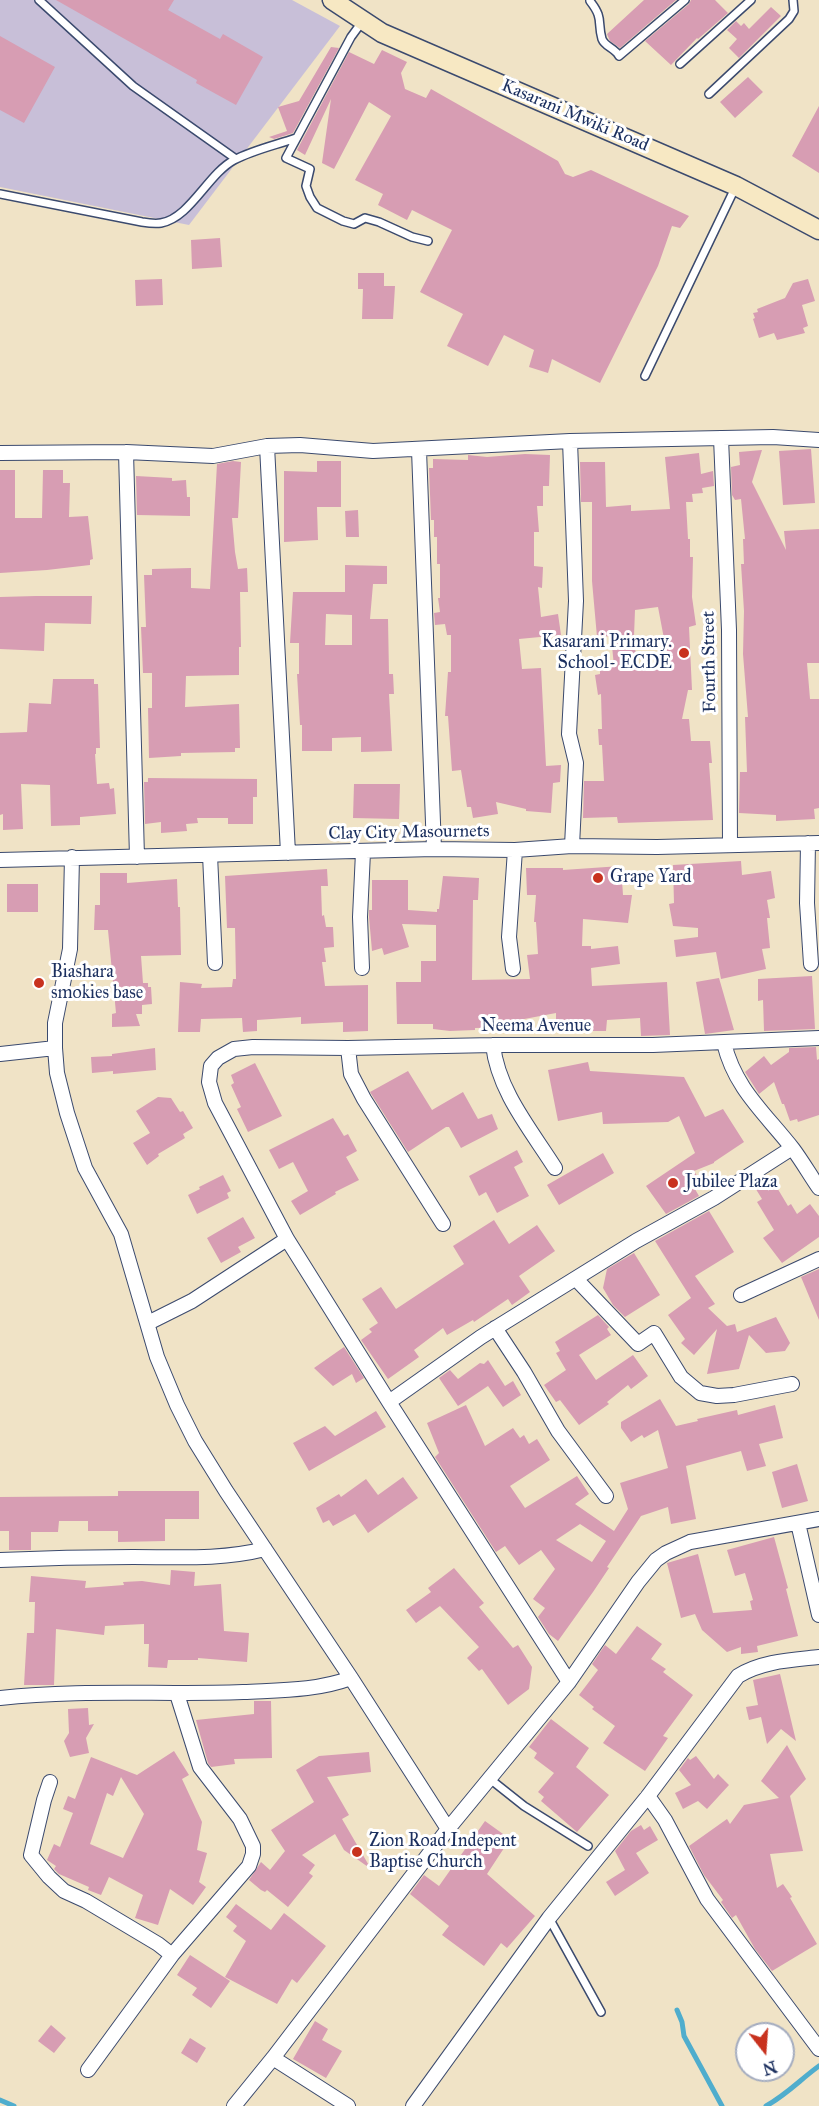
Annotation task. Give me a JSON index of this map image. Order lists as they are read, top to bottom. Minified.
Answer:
{"streets":{"main road":["Kasarani Mwiki Road"],"street":["Fourth Street","Clay City Masournets","Neema Avenue"]},"crossings":[["Fourth Street","Clay City Masournets"]],"places":["Kasarani Primary. School- ECDE","Grape Yard","Biashara smokies base","Jubilee Plaza","Zion Road Indepent Baptise Church"],"north":"bottom"}
